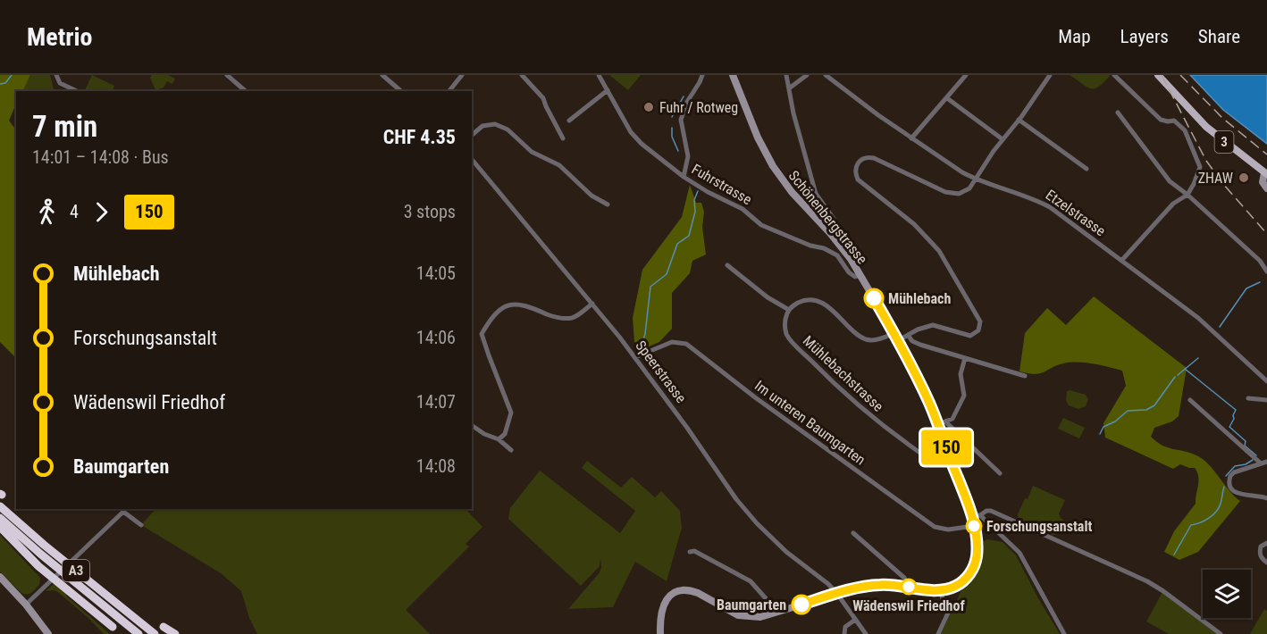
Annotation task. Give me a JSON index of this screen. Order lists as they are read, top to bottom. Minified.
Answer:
{"streets":{"highway":["A3"],"main road":["3"],"street":["Fuhrstrasse","Etzelstrasse","Schönenbergstrasse","Speerstrasse","Mühlebachstrasse","Im unteren Baumgarten"]},"crossings":[["Fuhrstrasse","Schönenbergstrasse"],["Schönenbergstrasse","Speerstrasse"],["Schönenbergstrasse","Im unteren Baumgarten"],["Speerstrasse","Im unteren Baumgarten"]],"places":["Fuhr / Rotweg","ZHAW","Mühlebach","Forschungsanstalt","Wädenswil Friedhof","Baumgarten"],"lines":["bus line 150"],"page":{"header":"Metrio","nav":["Map","Layers","Share"],"on_map":"150","heading":["7 min","14:01 – 14:08 · Bus","CHF 4.35"],"legs":["4","150","3 stops"],"list":[{"name":"Mühlebach","value":"14:05"},{"name":"Forschungsanstalt","value":"14:06"},{"name":"Wädenswil Friedhof","value":"14:07"},{"name":"Baumgarten","value":"14:08"}]}}
